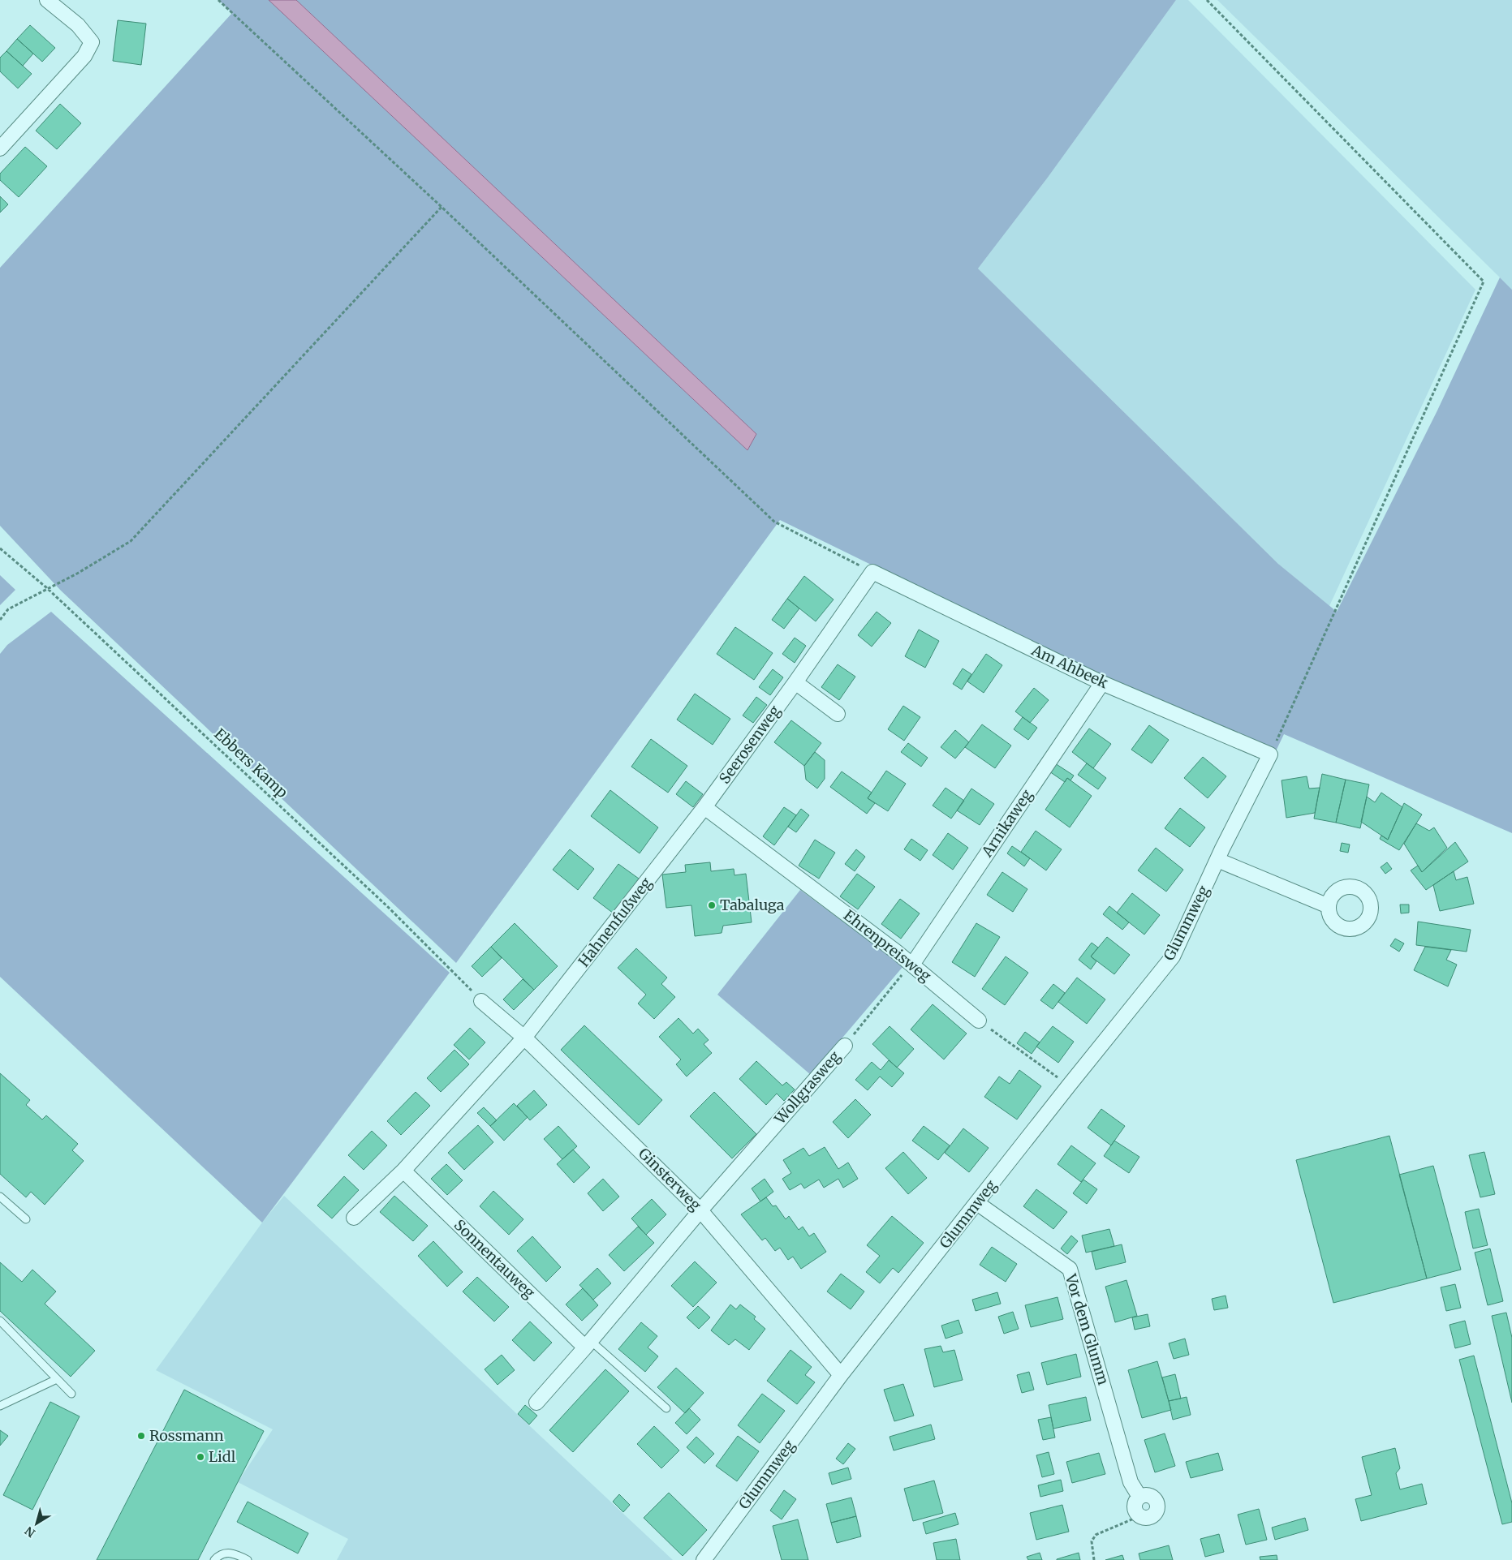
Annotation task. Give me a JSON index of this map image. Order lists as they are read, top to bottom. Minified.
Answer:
{"streets":{"street":["Am Ahbeek","Seerosenweg","Arnikaweg","Hahnenfußweg","Glummweg","Ehrenpreisweg","Wollgrasweg","Ginsterweg","Sonnentauweg","Vor dem Glumm"],"path":["Ebbers Kamp"]},"crossings":[["Am Ahbeek","Seerosenweg"],["Am Ahbeek","Arnikaweg"],["Am Ahbeek","Glummweg"],["Seerosenweg","Hahnenfußweg"],["Seerosenweg","Ehrenpreisweg"],["Ebbers Kamp","Ginsterweg"],["Arnikaweg","Ehrenpreisweg"],["Arnikaweg","Wollgrasweg"],["Hahnenfußweg","Ehrenpreisweg"],["Hahnenfußweg","Ginsterweg"],["Glummweg","Ginsterweg"],["Glummweg","Vor dem Glumm"],["Ehrenpreisweg","Wollgrasweg"],["Wollgrasweg","Ginsterweg"]],"places":["Tabaluga","Rossmann","Lidl"],"north":"bottom left"}
